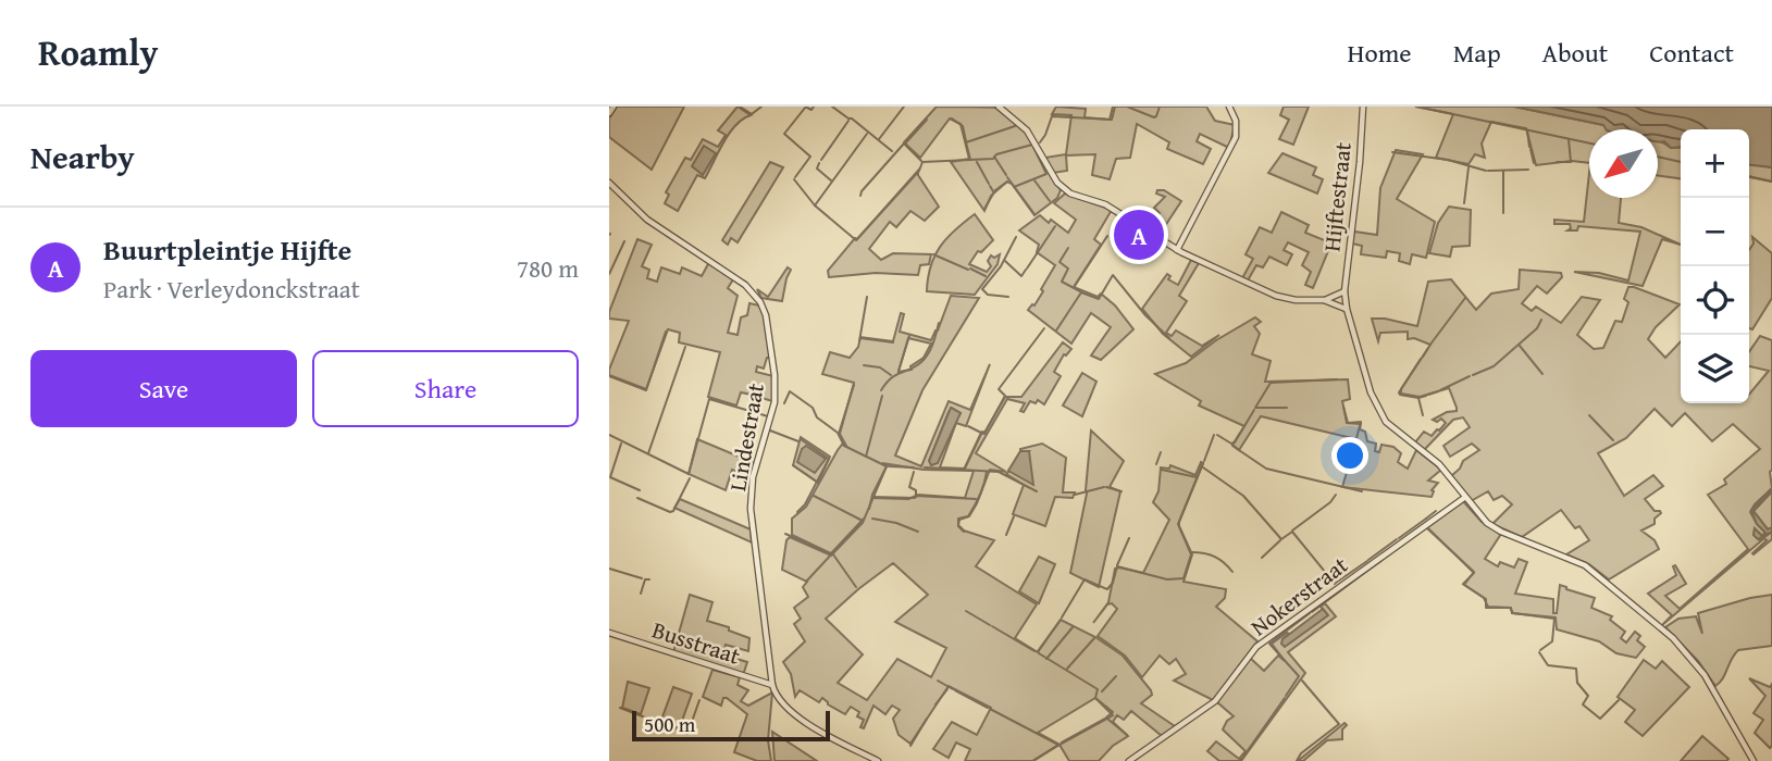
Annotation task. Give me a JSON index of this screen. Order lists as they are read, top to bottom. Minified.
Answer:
{"streets":{"street":["Hijftestraat","Lindestraat","Nokerstraat","Busstraat"]},"crossings":[["Hijftestraat","Nokerstraat"],["Lindestraat","Busstraat"]],"scale_bar":"500 m","north":"bottom left","page":{"header":"Roamly","nav":["Home","Map","About","Contact"],"heading":"Nearby","map_buttons":["+","−"],"list":[{"mark":"A","name":"Buurtpleintje Hijfte","note":"Park · Verleydonckstraat","value":"780 m"}],"pins":"A","buttons":["Save","Share"],"scale":"500 m"}}
